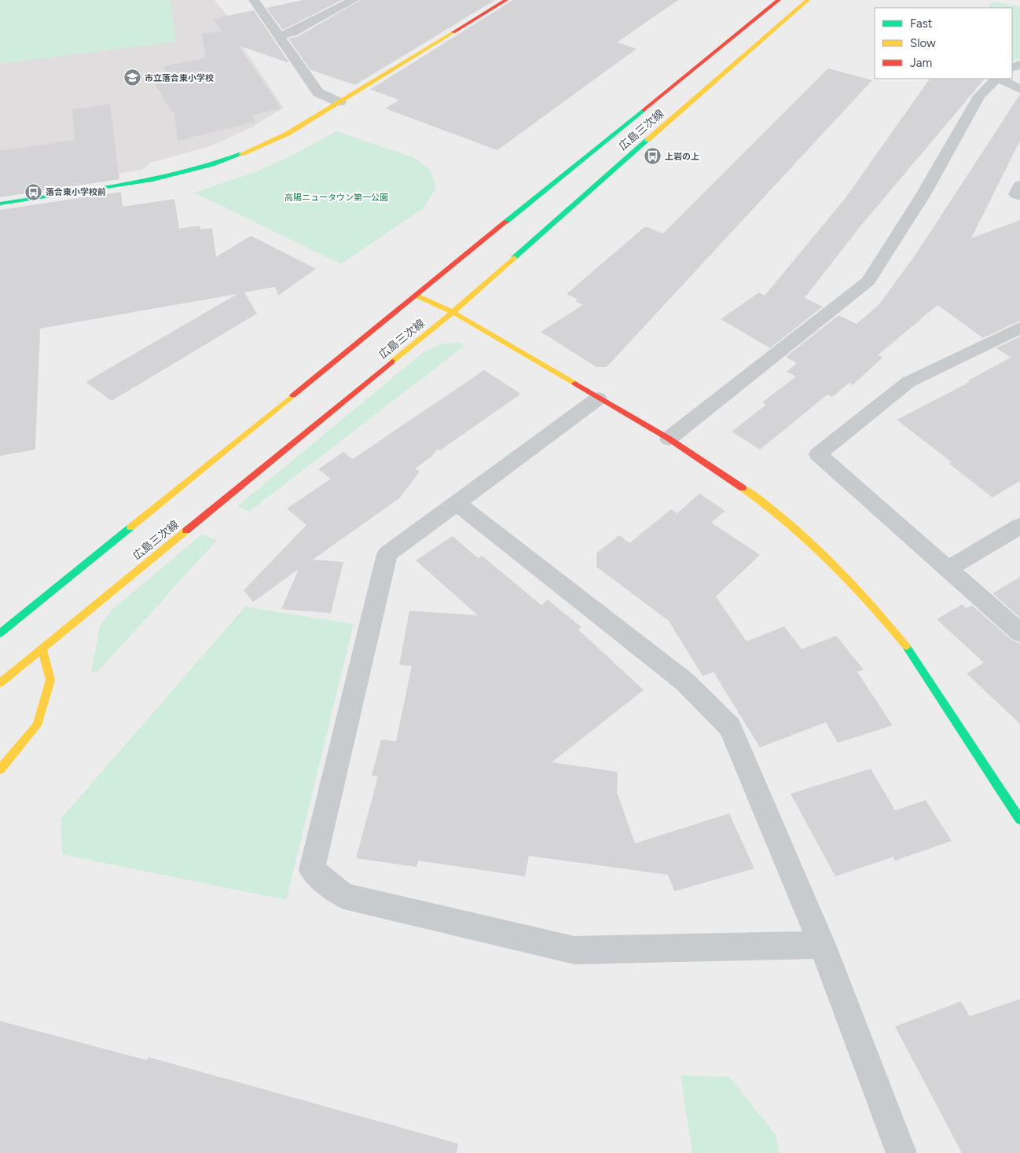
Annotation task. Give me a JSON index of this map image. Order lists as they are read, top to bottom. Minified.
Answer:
{"streets":{"main road":["広島三次線"]},"parks":["高陽ニュータウン第一公園"],"places":{"school or university":["市立落合東小学校"],"bus stop":["上岩の上","落合東小学校前"]},"legend":["Fast","Slow","Jam"]}
